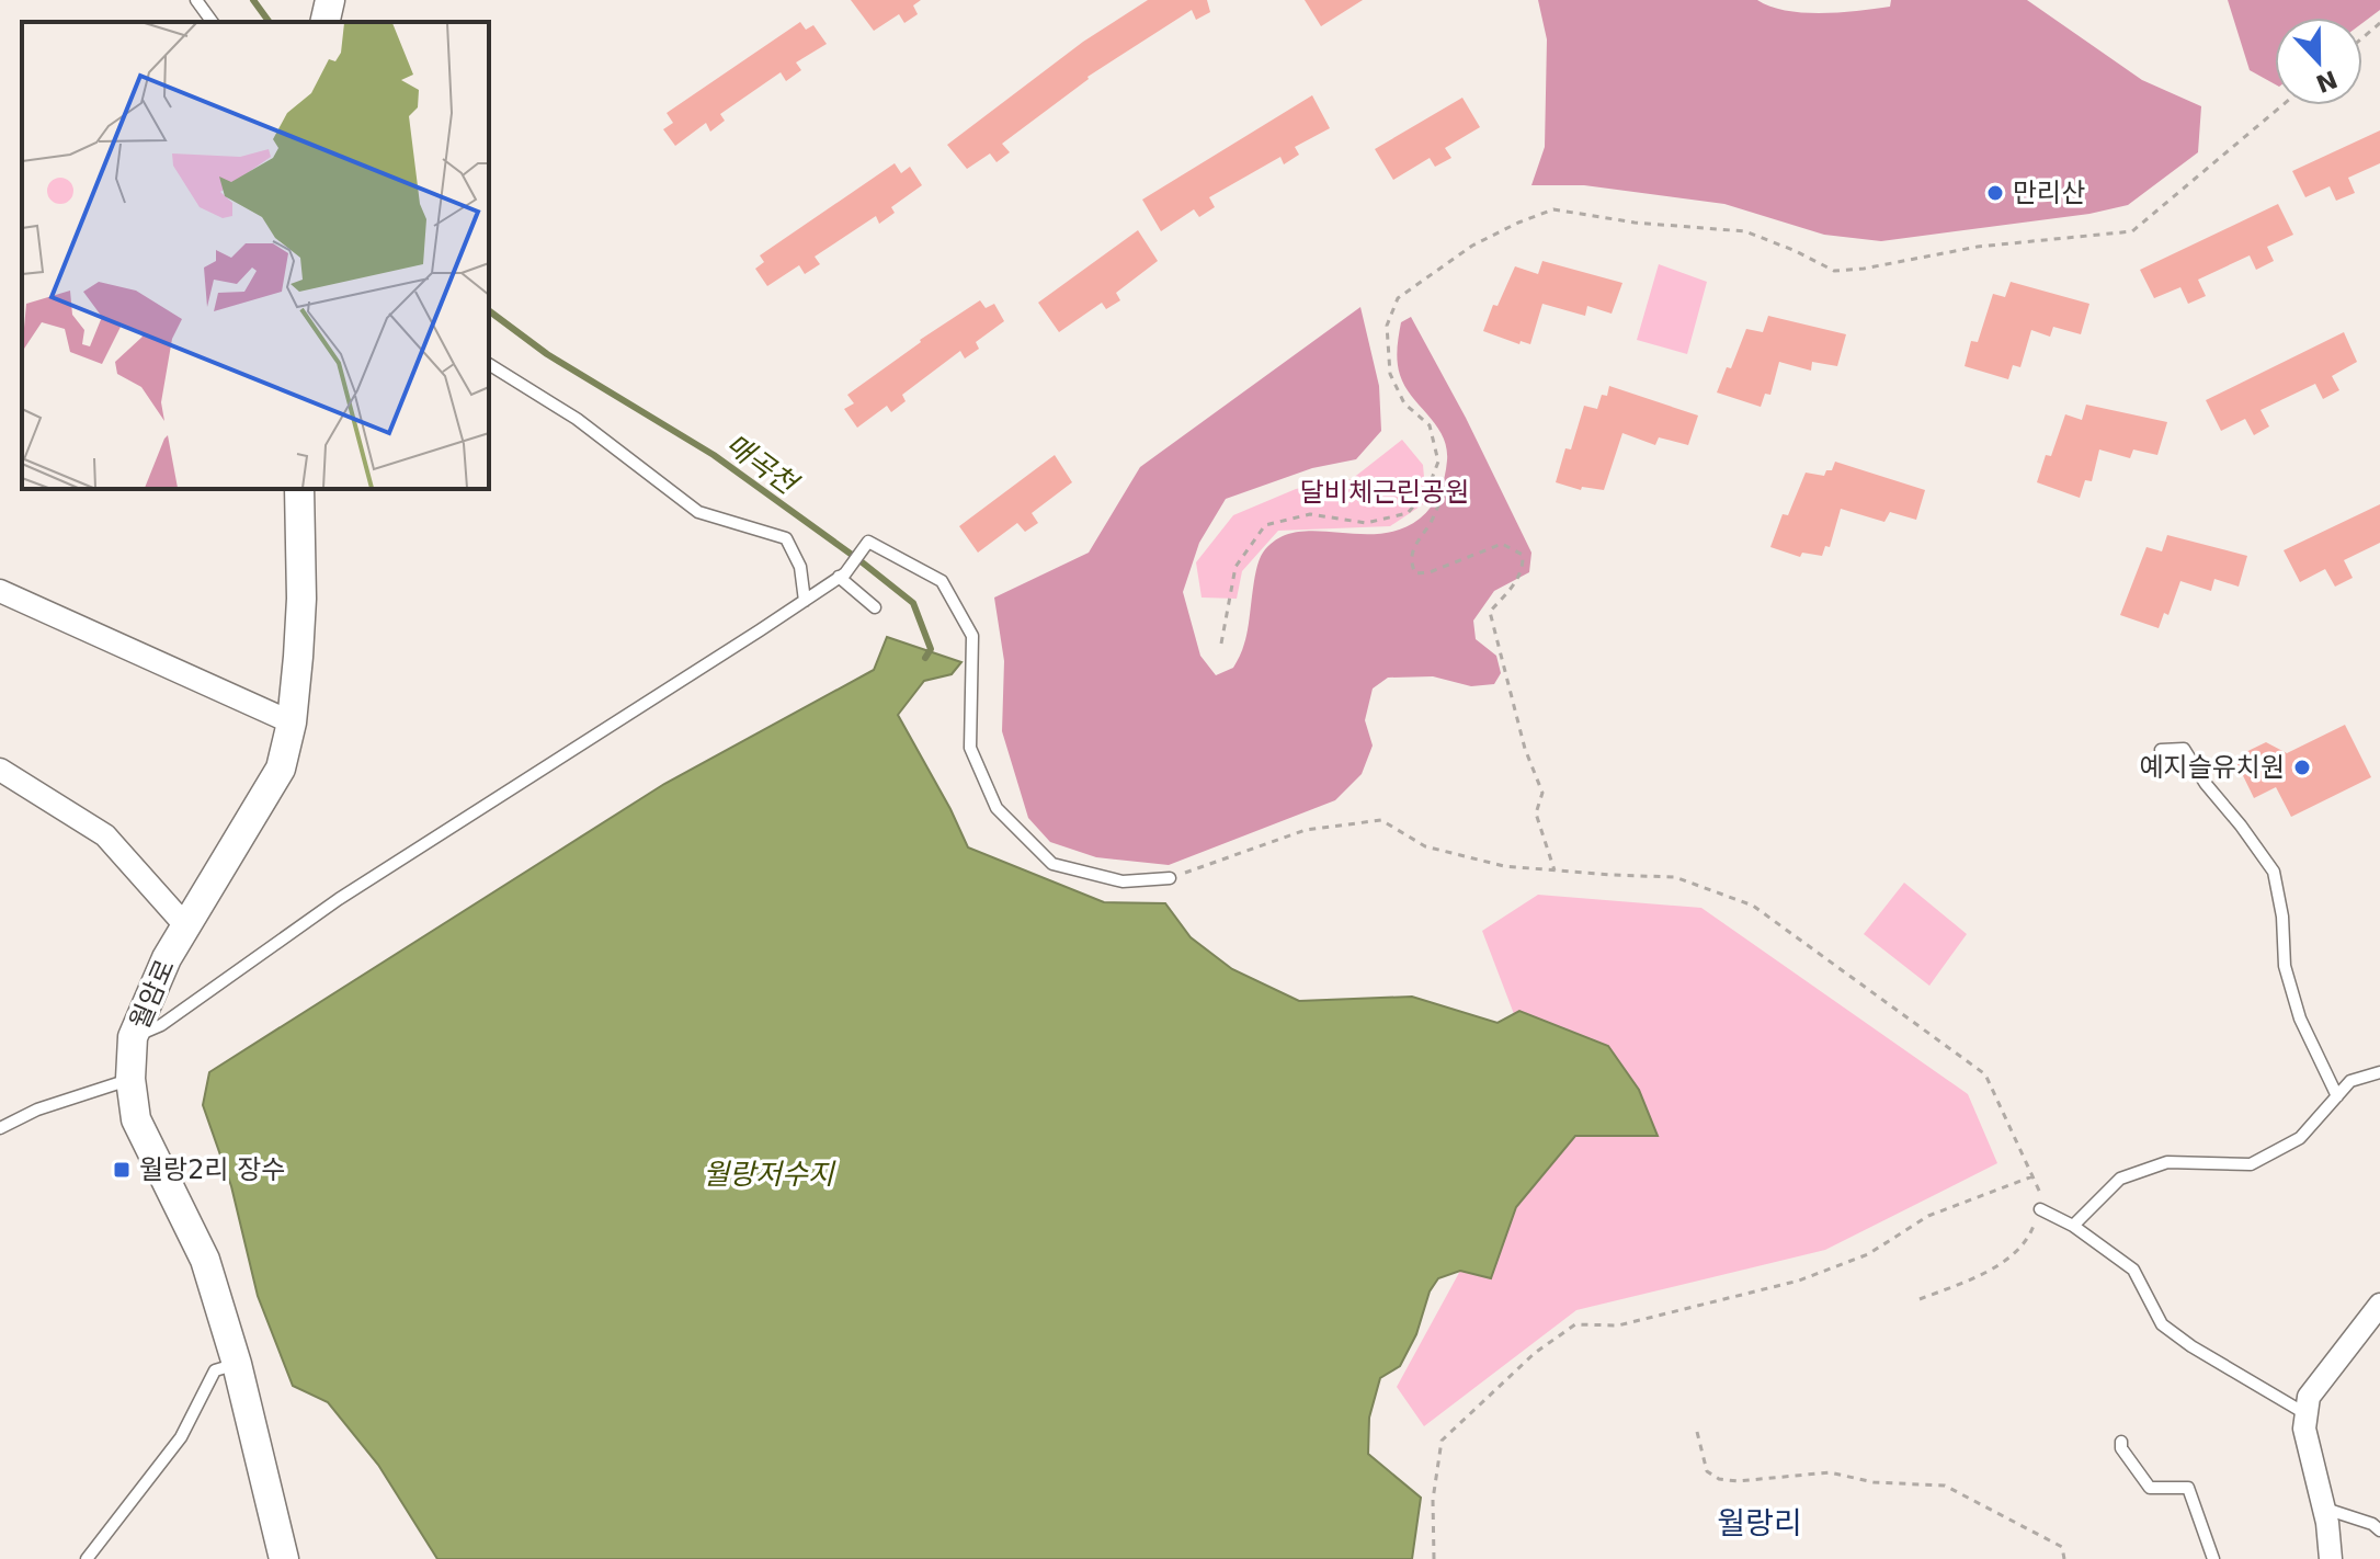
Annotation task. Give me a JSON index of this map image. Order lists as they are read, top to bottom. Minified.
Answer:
{"streets":{"street":["월암로"]},"districts":["월랑리"],"water":["매곡천","월랑저수지"],"parks":["달비체근린공원"],"places":{"other":["만리산","예지슬유치원"],"transit":["월랑2리 장수"]},"north":"bottom"}
